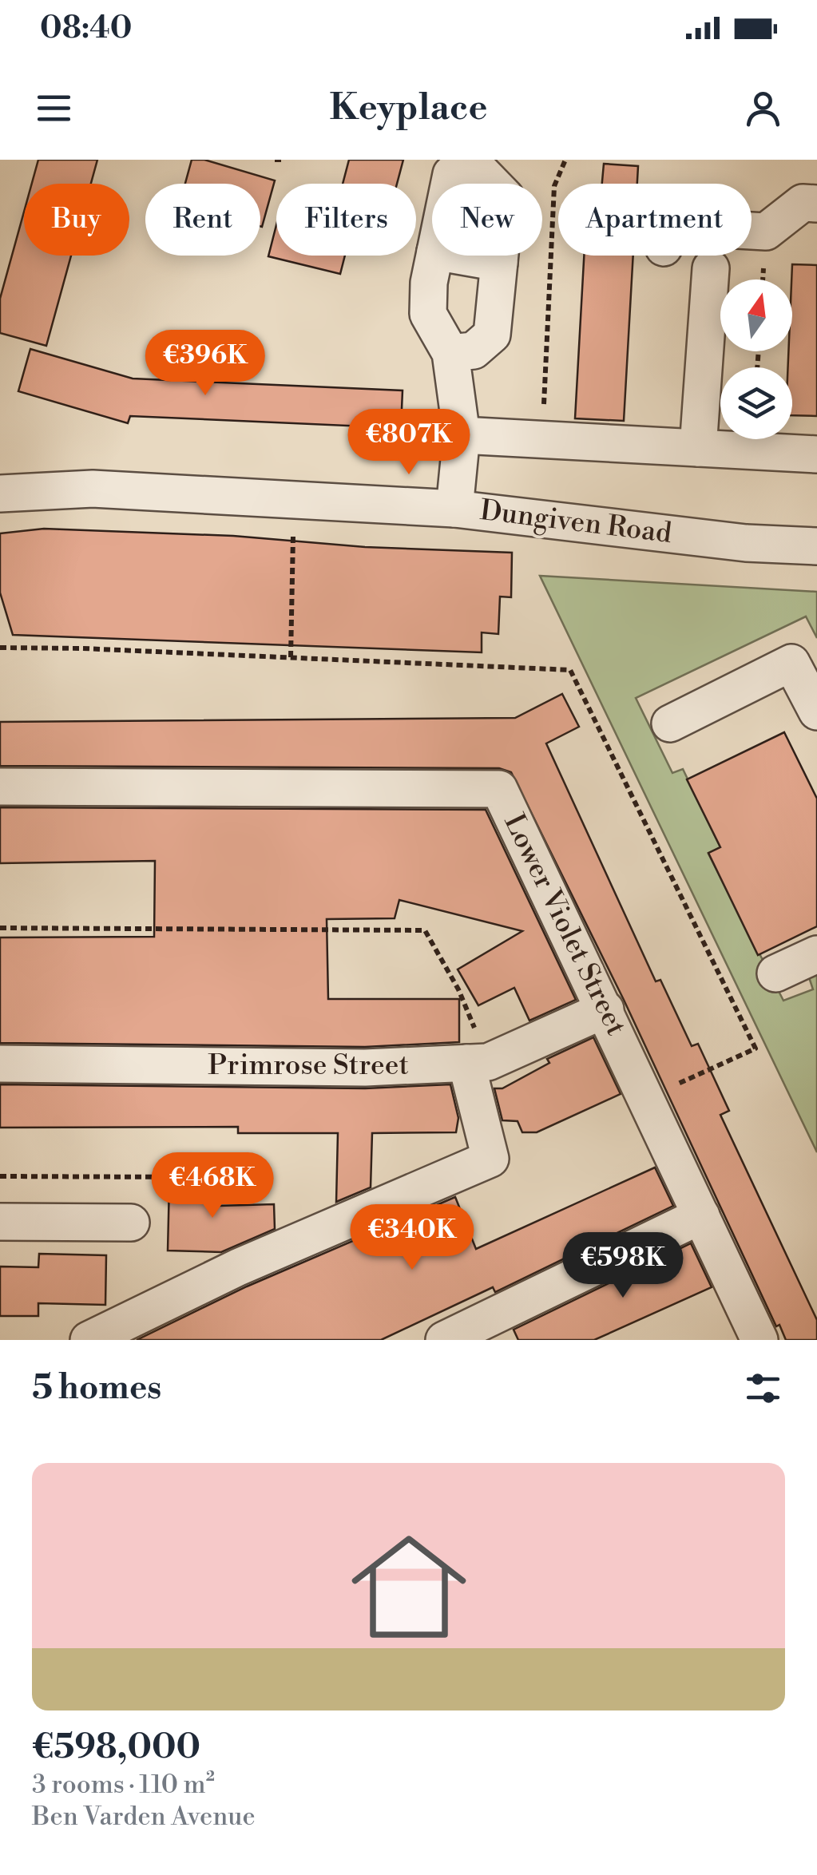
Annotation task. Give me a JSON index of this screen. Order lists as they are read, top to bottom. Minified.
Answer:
{"streets":{"street":["Dungiven Road","Lower Violet Street","Primrose Street"]},"crossings":[["Lower Violet Street","Primrose Street"]],"north":"top","page":{"status":"08:40","header":"Keyplace","chip":["Buy","Rent","Filters","New","Apartment"],"price":["€396K","€807K","€468K","€340K","€598K"],"heading":"5 homes","list":[{"name":"€598,000","note":"3 rooms · 110 m² · Ben Varden Avenue"}]}}
